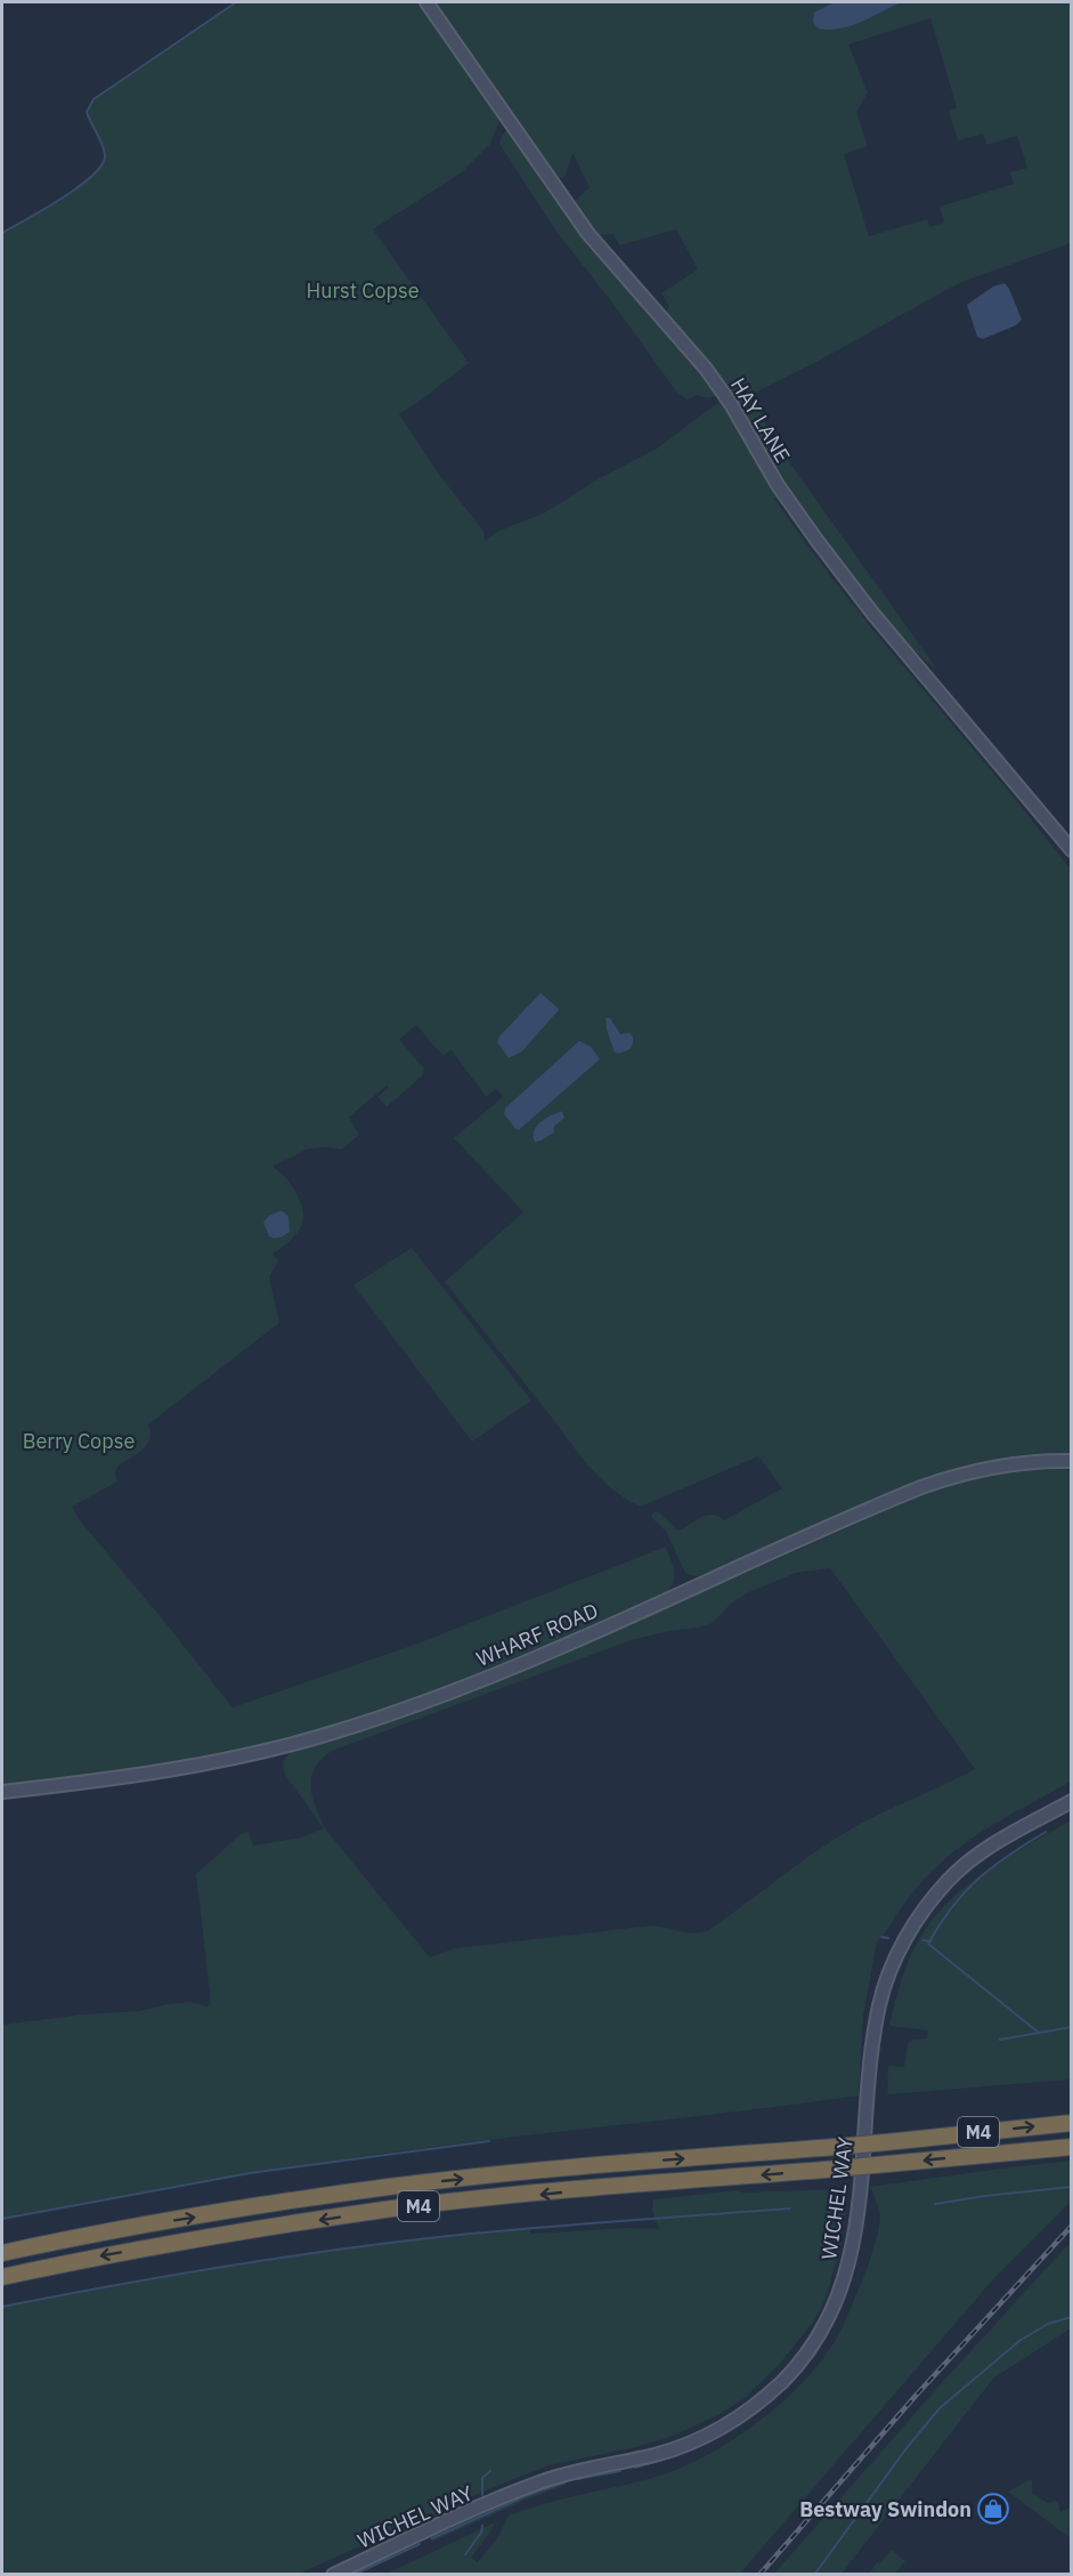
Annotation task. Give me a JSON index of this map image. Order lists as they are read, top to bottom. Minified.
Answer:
{"streets":{"highway":["M4"],"street":["HAY LANE","WHARF ROAD","WICHEL WAY"]},"parks":["Hurst Copse","Berry Copse"],"places":{"shop":["Bestway Swindon"]}}
